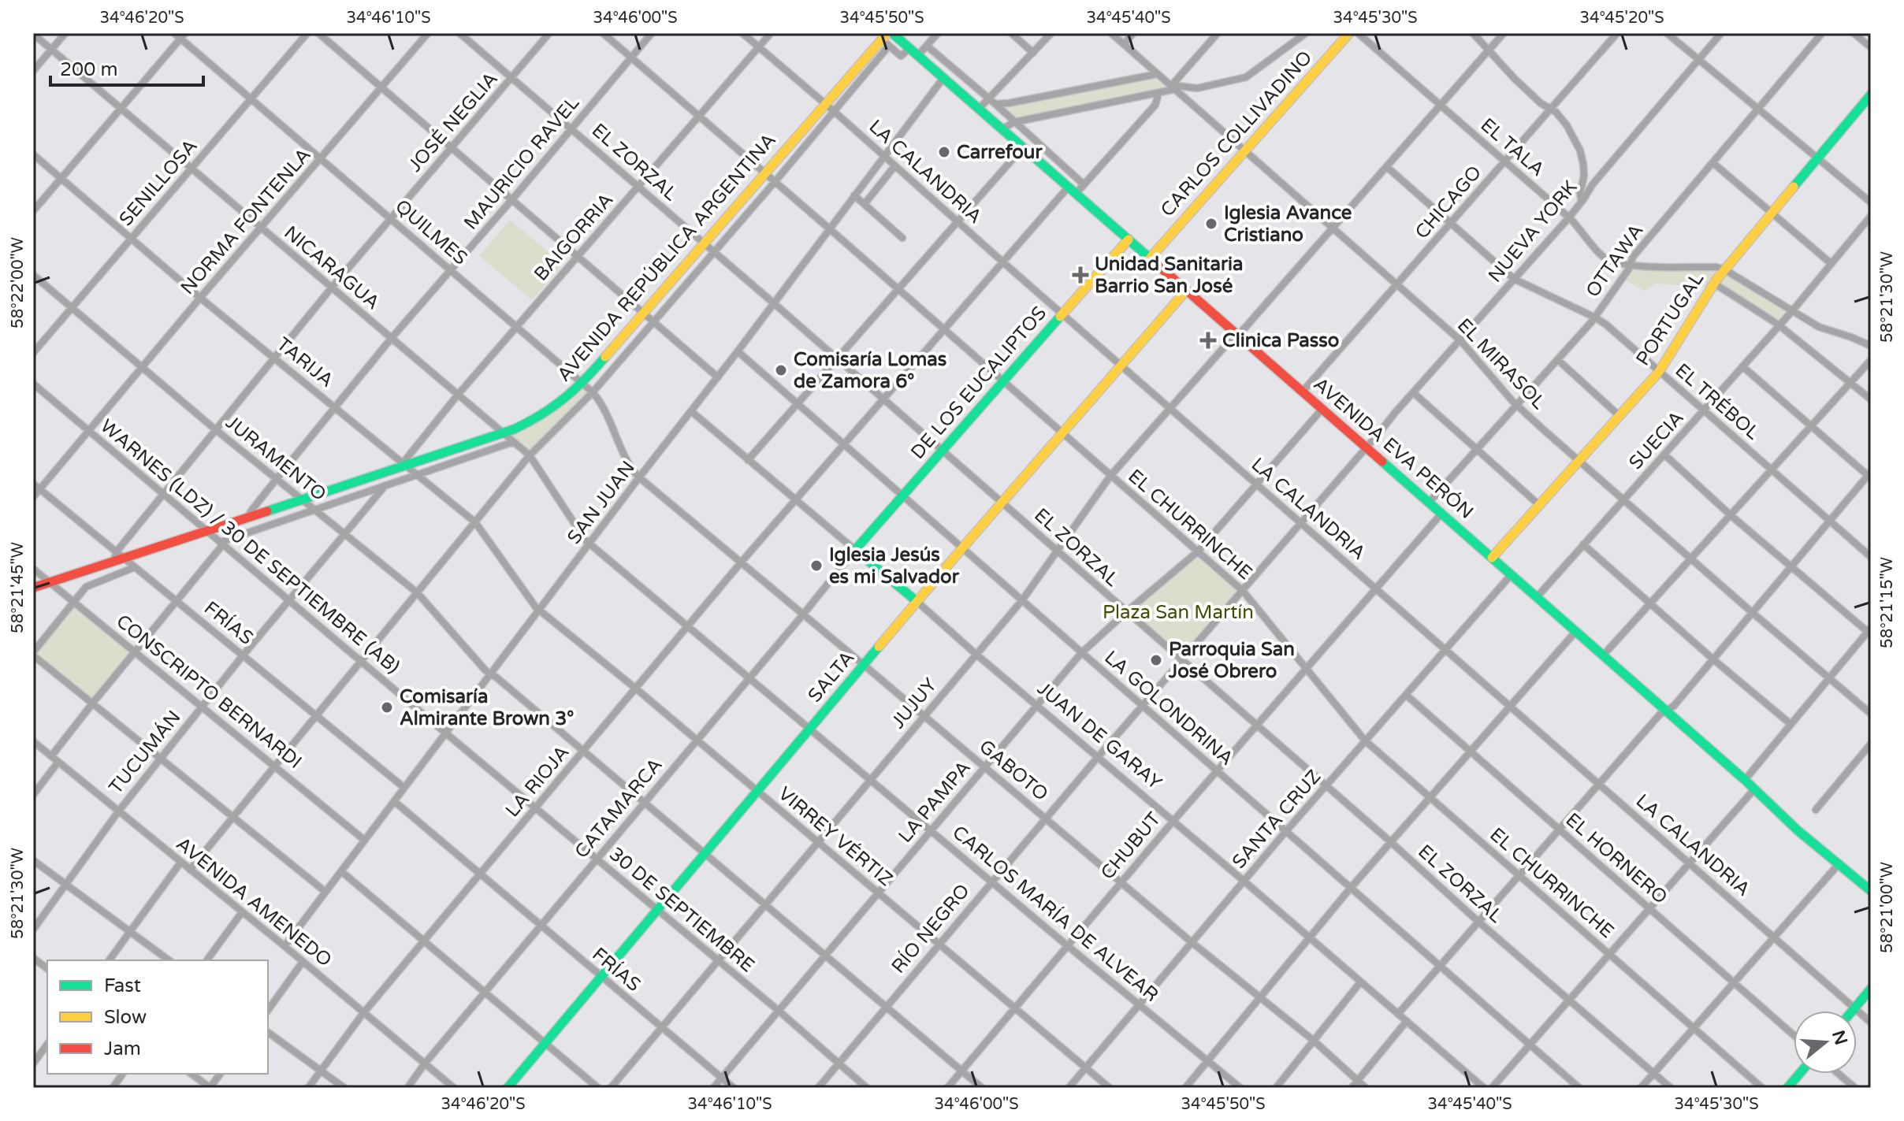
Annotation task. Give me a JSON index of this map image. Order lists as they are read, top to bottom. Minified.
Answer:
{"streets":{"street":["JOSÉ NEGLIA","CARLOS COLLIVADINO","EL TALA","EL ZORZAL","MAURICIO RAVEL","LA CALANDRIA","SENILLOSA","CHICAGO","NORMA FONTENLA","NUEVA YORK","QUILMES","BAIGORRIA","AVENIDA REPÚBLICA ARGENTINA","OTTAWA","NICARAGUA","PORTUGAL","TARIJA","EL MIRASOL","DE LOS EUCALIPTOS","EL TRÉBOL","SUECIA","AVENIDA EVA PERÓN","JURAMENTO","SAN JUAN","EL CHURRINCHE","WARNES (LDZ) / 30 DE SEPTIEMBRE (AB)","FRÍAS","SALTA","CONSCRIPTO BERNARDI","JUJUY","LA GOLONDRINA","JUAN DE GARAY","TUCUMÁN","GABOTO","LA RIOJA","LA PAMPA","CATAMARCA","SANTA CRUZ","VIRREY VÉRTIZ","CHUBUT","EL HORNERO","AVENIDA AMENEDO","30 DE SEPTIEMBRE","CARLOS MARÍA DE ALVEAR","RÍO NEGRO"]},"crossings":[["JOSÉ NEGLIA","EL ZORZAL"],["JOSÉ NEGLIA","QUILMES"],["JOSÉ NEGLIA","AVENIDA REPÚBLICA ARGENTINA"],["JOSÉ NEGLIA","NICARAGUA"],["JOSÉ NEGLIA","TARIJA"],["JOSÉ NEGLIA","JURAMENTO"],["JOSÉ NEGLIA","WARNES (LDZ) / 30 DE SEPTIEMBRE (AB)"],["JOSÉ NEGLIA","FRÍAS"],["CARLOS COLLIVADINO","EL MIRASOL"],["CARLOS COLLIVADINO","AVENIDA EVA PERÓN"],["EL TALA","CHICAGO"],["EL TALA","NUEVA YORK"],["EL TALA","OTTAWA"],["EL TALA","PORTUGAL"],["EL TALA","SUECIA"],["EL TALA","JUJUY"],["EL ZORZAL","MAURICIO RAVEL"],["EL ZORZAL","BAIGORRIA"],["EL ZORZAL","AVENIDA REPÚBLICA ARGENTINA"],["EL ZORZAL","DE LOS EUCALIPTOS"],["EL ZORZAL","SAN JUAN"],["EL ZORZAL","SALTA"],["EL ZORZAL","JUJUY"],["EL ZORZAL","LA RIOJA"],["EL ZORZAL","LA PAMPA"],["EL ZORZAL","SANTA CRUZ"],["EL ZORZAL","CHUBUT"],["EL ZORZAL","RÍO NEGRO"],["MAURICIO RAVEL","QUILMES"],["MAURICIO RAVEL","AVENIDA REPÚBLICA ARGENTINA"],["MAURICIO RAVEL","NICARAGUA"],["MAURICIO RAVEL","TARIJA"],["MAURICIO RAVEL","JURAMENTO"],["MAURICIO RAVEL","EL CHURRINCHE"],["LA CALANDRIA","BAIGORRIA"],["LA CALANDRIA","AVENIDA REPÚBLICA ARGENTINA"],["LA CALANDRIA","DE LOS EUCALIPTOS"],["LA CALANDRIA","SAN JUAN"],["LA CALANDRIA","SALTA"],["LA CALANDRIA","JUJUY"],["LA CALANDRIA","LA RIOJA"],["LA CALANDRIA","LA PAMPA"],["LA CALANDRIA","SANTA CRUZ"],["LA CALANDRIA","CHUBUT"],["LA CALANDRIA","RÍO NEGRO"],["SENILLOSA","QUILMES"],["SENILLOSA","NICARAGUA"],["SENILLOSA","TARIJA"],["SENILLOSA","JURAMENTO"],["CHICAGO","EL MIRASOL"],["CHICAGO","EL TRÉBOL"],["CHICAGO","AVENIDA EVA PERÓN"],["NORMA FONTENLA","QUILMES"],["NORMA FONTENLA","NICARAGUA"],["NORMA FONTENLA","TARIJA"],["NORMA FONTENLA","JURAMENTO"],["NORMA FONTENLA","WARNES (LDZ) / 30 DE SEPTIEMBRE (AB)"],["NORMA FONTENLA","FRÍAS"],["NUEVA YORK","EL MIRASOL"],["NUEVA YORK","EL TRÉBOL"],["NUEVA YORK","AVENIDA EVA PERÓN"],["NUEVA YORK","RÍO NEGRO"],["QUILMES","BAIGORRIA"],["QUILMES","AVENIDA REPÚBLICA ARGENTINA"],["QUILMES","SAN JUAN"],["QUILMES","GABOTO"],["BAIGORRIA","AVENIDA REPÚBLICA ARGENTINA"],["BAIGORRIA","NICARAGUA"],["BAIGORRIA","TARIJA"],["BAIGORRIA","EL CHURRINCHE"],["AVENIDA REPÚBLICA ARGENTINA","NICARAGUA"],["AVENIDA REPÚBLICA ARGENTINA","TARIJA"],["AVENIDA REPÚBLICA ARGENTINA","AVENIDA EVA PERÓN"],["AVENIDA REPÚBLICA ARGENTINA","JURAMENTO"],["AVENIDA REPÚBLICA ARGENTINA","EL CHURRINCHE"],["AVENIDA REPÚBLICA ARGENTINA","WARNES (LDZ) / 30 DE SEPTIEMBRE (AB)"],["AVENIDA REPÚBLICA ARGENTINA","FRÍAS"],["AVENIDA REPÚBLICA ARGENTINA","CONSCRIPTO BERNARDI"],["AVENIDA REPÚBLICA ARGENTINA","AVENIDA AMENEDO"],["OTTAWA","EL MIRASOL"],["OTTAWA","EL TRÉBOL"],["OTTAWA","AVENIDA EVA PERÓN"],["NICARAGUA","SAN JUAN"],["NICARAGUA","CARLOS MARÍA DE ALVEAR"],["PORTUGAL","EL MIRASOL"],["PORTUGAL","EL TRÉBOL"],["PORTUGAL","AVENIDA EVA PERÓN"],["TARIJA","SAN JUAN"],["TARIJA","VIRREY VÉRTIZ"],["EL MIRASOL","SUECIA"],["EL MIRASOL","JUJUY"],["DE LOS EUCALIPTOS","AVENIDA EVA PERÓN"],["DE LOS EUCALIPTOS","EL CHURRINCHE"],["DE LOS EUCALIPTOS","LA GOLONDRINA"],["DE LOS EUCALIPTOS","JUAN DE GARAY"],["DE LOS EUCALIPTOS","CATAMARCA"],["EL TRÉBOL","SUECIA"],["EL TRÉBOL","JUJUY"],["SUECIA","AVENIDA EVA PERÓN"],["AVENIDA EVA PERÓN","SAN JUAN"],["AVENIDA EVA PERÓN","SALTA"],["AVENIDA EVA PERÓN","JUJUY"],["AVENIDA EVA PERÓN","LA RIOJA"],["AVENIDA EVA PERÓN","LA PAMPA"],["AVENIDA EVA PERÓN","SANTA CRUZ"],["AVENIDA EVA PERÓN","CHUBUT"],["AVENIDA EVA PERÓN","RÍO NEGRO"],["JURAMENTO","SAN JUAN"],["JURAMENTO","SALTA"],["JURAMENTO","JUJUY"],["JURAMENTO","LA RIOJA"],["JURAMENTO","LA PAMPA"],["JURAMENTO","CATAMARCA"],["JURAMENTO","CHUBUT"],["JURAMENTO","RÍO NEGRO"],["SAN JUAN","EL CHURRINCHE"],["SAN JUAN","WARNES (LDZ) / 30 DE SEPTIEMBRE (AB)"],["SAN JUAN","FRÍAS"],["SAN JUAN","CONSCRIPTO BERNARDI"],["SAN JUAN","LA GOLONDRINA"],["SAN JUAN","JUAN DE GARAY"],["SAN JUAN","GABOTO"],["SAN JUAN","VIRREY VÉRTIZ"],["SAN JUAN","AVENIDA AMENEDO"],["SAN JUAN","30 DE SEPTIEMBRE"],["SAN JUAN","CARLOS MARÍA DE ALVEAR"],["EL CHURRINCHE","SALTA"],["EL CHURRINCHE","JUJUY"],["EL CHURRINCHE","LA RIOJA"],["EL CHURRINCHE","LA PAMPA"],["EL CHURRINCHE","SANTA CRUZ"],["EL CHURRINCHE","CHUBUT"],["EL CHURRINCHE","RÍO NEGRO"],["WARNES (LDZ) / 30 DE SEPTIEMBRE (AB)","TUCUMÁN"],["WARNES (LDZ) / 30 DE SEPTIEMBRE (AB)","30 DE SEPTIEMBRE"],["FRÍAS","SALTA"],["FRÍAS","JUJUY"],["FRÍAS","TUCUMÁN"],["FRÍAS","LA RIOJA"],["FRÍAS","LA PAMPA"],["FRÍAS","CATAMARCA"],["SALTA","LA GOLONDRINA"],["SALTA","JUAN DE GARAY"],["SALTA","GABOTO"],["SALTA","VIRREY VÉRTIZ"],["SALTA","30 DE SEPTIEMBRE"],["SALTA","CARLOS MARÍA DE ALVEAR"],["CONSCRIPTO BERNARDI","TUCUMÁN"],["JUJUY","LA GOLONDRINA"],["JUJUY","JUAN DE GARAY"],["JUJUY","GABOTO"],["JUJUY","VIRREY VÉRTIZ"],["JUJUY","30 DE SEPTIEMBRE"],["JUJUY","CARLOS MARÍA DE ALVEAR"],["LA GOLONDRINA","LA RIOJA"],["LA GOLONDRINA","LA PAMPA"],["LA GOLONDRINA","SANTA CRUZ"],["LA GOLONDRINA","CHUBUT"],["LA GOLONDRINA","RÍO NEGRO"],["JUAN DE GARAY","LA RIOJA"],["JUAN DE GARAY","LA PAMPA"],["JUAN DE GARAY","CATAMARCA"],["JUAN DE GARAY","SANTA CRUZ"],["JUAN DE GARAY","CHUBUT"],["JUAN DE GARAY","RÍO NEGRO"],["TUCUMÁN","AVENIDA AMENEDO"],["GABOTO","LA RIOJA"],["GABOTO","LA PAMPA"],["GABOTO","CATAMARCA"],["GABOTO","SANTA CRUZ"],["GABOTO","CHUBUT"],["GABOTO","RÍO NEGRO"],["LA RIOJA","VIRREY VÉRTIZ"],["LA RIOJA","AVENIDA AMENEDO"],["LA RIOJA","30 DE SEPTIEMBRE"],["LA RIOJA","CARLOS MARÍA DE ALVEAR"],["LA PAMPA","VIRREY VÉRTIZ"],["LA PAMPA","30 DE SEPTIEMBRE"],["LA PAMPA","CARLOS MARÍA DE ALVEAR"],["CATAMARCA","VIRREY VÉRTIZ"],["CATAMARCA","AVENIDA AMENEDO"],["CATAMARCA","30 DE SEPTIEMBRE"],["CATAMARCA","CARLOS MARÍA DE ALVEAR"],["SANTA CRUZ","VIRREY VÉRTIZ"],["SANTA CRUZ","EL HORNERO"],["SANTA CRUZ","CARLOS MARÍA DE ALVEAR"],["VIRREY VÉRTIZ","CHUBUT"],["VIRREY VÉRTIZ","RÍO NEGRO"],["CHUBUT","CARLOS MARÍA DE ALVEAR"],["30 DE SEPTIEMBRE","RÍO NEGRO"],["CARLOS MARÍA DE ALVEAR","RÍO NEGRO"]],"parks":["Plaza San Martín"],"places":{"other":["Carrefour","Iglesia Avance Cristiano","Comisaría Lomas de Zamora 6°","Iglesia Jesús es mi Salvador","Parroquia San José Obrero","Comisaría Almirante Brown 3°"],"health":["Unidad Sanitaria Barrio San José","Clinica Passo"]},"legend":["Fast","Slow","Jam"],"scale_bar":"200 m","north":"right","coordinates":["34°46'20\"S","34°46'10\"S","34°46'00\"S","34°45'50\"S","34°45'40\"S","34°45'30\"S","34°45'20\"S","58°22'00\"W","58°21'30\"W","58°21'45\"W","58°21'15\"W","58°21'00\"W"]}
